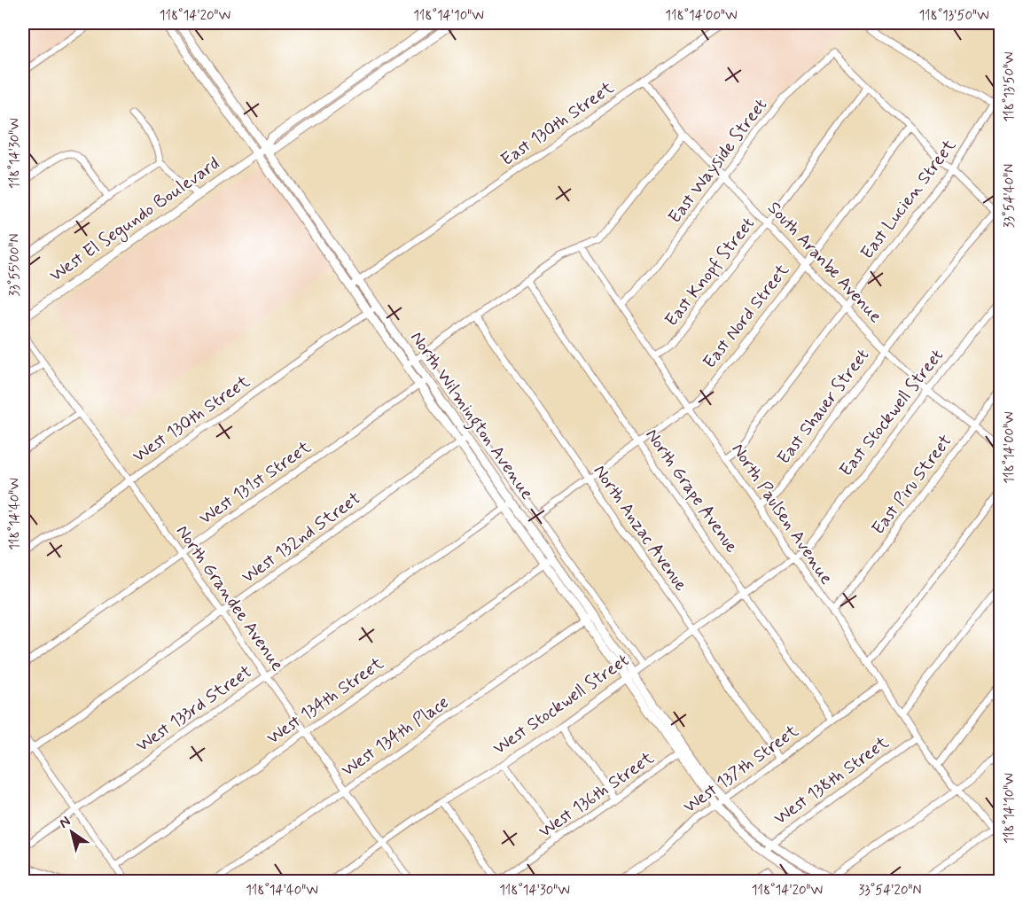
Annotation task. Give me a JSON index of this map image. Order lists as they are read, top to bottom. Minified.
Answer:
{"streets":{"main road":["West El Segundo Boulevard","North Wilmington Avenue"],"street":["East 130th Street","East Wayside Street","East Lucien Street","South Aranbe Avenue","East Knopf Street","East Nord Street","East Shauer Street","East Stockwell Street","West 130th Street","West 131st Street","East Piru Street","North Grape Avenue","North Paulsen Avenue","North Anzac Avenue","West 132nd Street","North Grandee Avenue","West 134th Street","West Stockwell Street","West 133rd Street","West 134th Place","West 137th Street","West 138th Street","West 136th Street"]},"crossings":[["East 130th Street","South Aranbe Avenue"],["East 130th Street","North Wilmington Avenue"],["East Wayside Street","South Aranbe Avenue"],["East Wayside Street","East Knopf Street"],["East Wayside Street","North Paulsen Avenue"],["East Lucien Street","South Aranbe Avenue"],["East Lucien Street","North Paulsen Avenue"],["West El Segundo Boulevard","North Wilmington Avenue"],["South Aranbe Avenue","East Knopf Street"],["South Aranbe Avenue","East Nord Street"],["South Aranbe Avenue","East Shauer Street"],["South Aranbe Avenue","East Stockwell Street"],["South Aranbe Avenue","East Piru Street"],["East Knopf Street","North Paulsen Avenue"],["East Nord Street","North Grape Avenue"],["East Nord Street","North Paulsen Avenue"],["East Nord Street","North Anzac Avenue"],["East Shauer Street","North Paulsen Avenue"],["East Stockwell Street","West Stockwell Street"],["North Wilmington Avenue","West 130th Street"],["North Wilmington Avenue","West 131st Street"],["North Wilmington Avenue","West 132nd Street"],["North Wilmington Avenue","West 134th Street"],["North Wilmington Avenue","West Stockwell Street"],["North Wilmington Avenue","West 133rd Street"],["North Wilmington Avenue","West 134th Place"],["North Wilmington Avenue","West 137th Street"],["North Wilmington Avenue","West 138th Street"],["North Wilmington Avenue","West 136th Street"],["West 130th Street","North Grandee Avenue"],["West 131st Street","North Grandee Avenue"],["East Piru Street","North Paulsen Avenue"],["North Grape Avenue","West Stockwell Street"],["North Grape Avenue","West 137th Street"],["North Paulsen Avenue","West Stockwell Street"],["North Paulsen Avenue","West 137th Street"],["North Paulsen Avenue","West 138th Street"],["North Anzac Avenue","West Stockwell Street"],["North Anzac Avenue","West 137th Street"],["West 132nd Street","North Grandee Avenue"],["North Grandee Avenue","West 134th Street"],["North Grandee Avenue","West Stockwell Street"],["North Grandee Avenue","West 133rd Street"],["North Grandee Avenue","West 134th Place"]],"north":"top left","coordinates":["118°14'20\"W","118°14'10\"W","118°14'00\"W","118°13'50\"W","118°14'30\"W","33°54'40\"N","33°55'00\"N","118°14'40\"W","33°54'20\"N"]}
